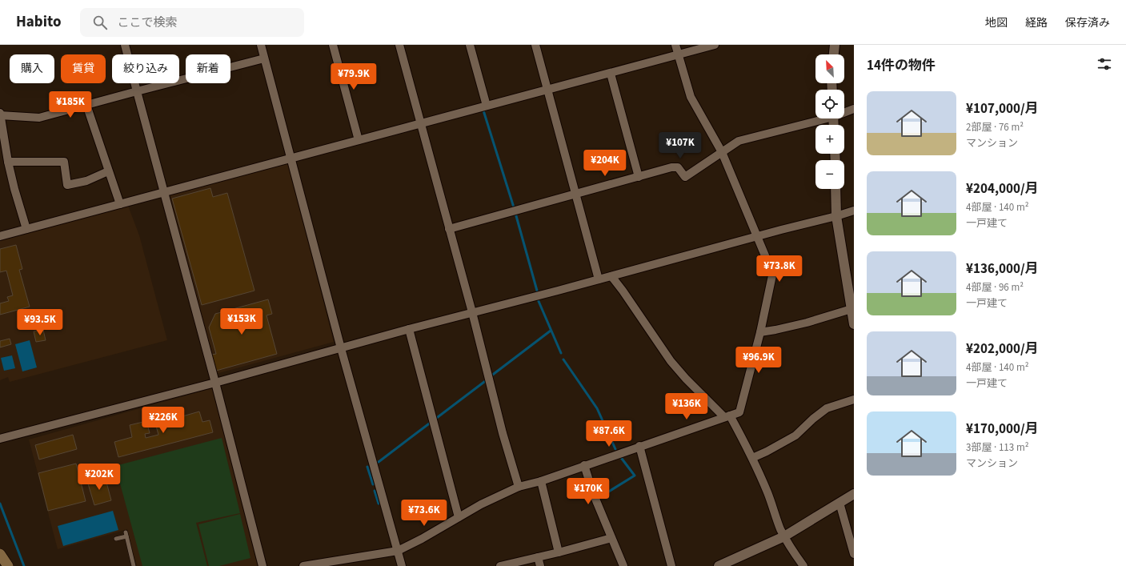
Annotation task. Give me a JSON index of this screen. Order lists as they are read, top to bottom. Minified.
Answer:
{"north":"top left","page":{"header":"Habito","search":"ここで検索","nav":["地図","経路","保存済み"],"heading":"14件の物件","map_buttons":["+","−"],"chip":["購入","賃貸","絞り込み","新着"],"price":["¥79.9K","¥185K","¥107K","¥204K","¥73.8K","¥153K","¥93.5K","¥96.9K","¥136K","¥226K","¥87.6K","¥202K","¥170K","¥73.6K"],"list":[{"name":"¥107,000/月","note":"2部屋 · 76 m² · マンション"},{"name":"¥204,000/月","note":"4部屋 · 140 m² · 一戸建て"},{"name":"¥136,000/月","note":"4部屋 · 96 m² · 一戸建て"},{"name":"¥202,000/月","note":"4部屋 · 140 m² · 一戸建て"},{"name":"¥170,000/月","note":"3部屋 · 113 m² · マンション"}]}}
